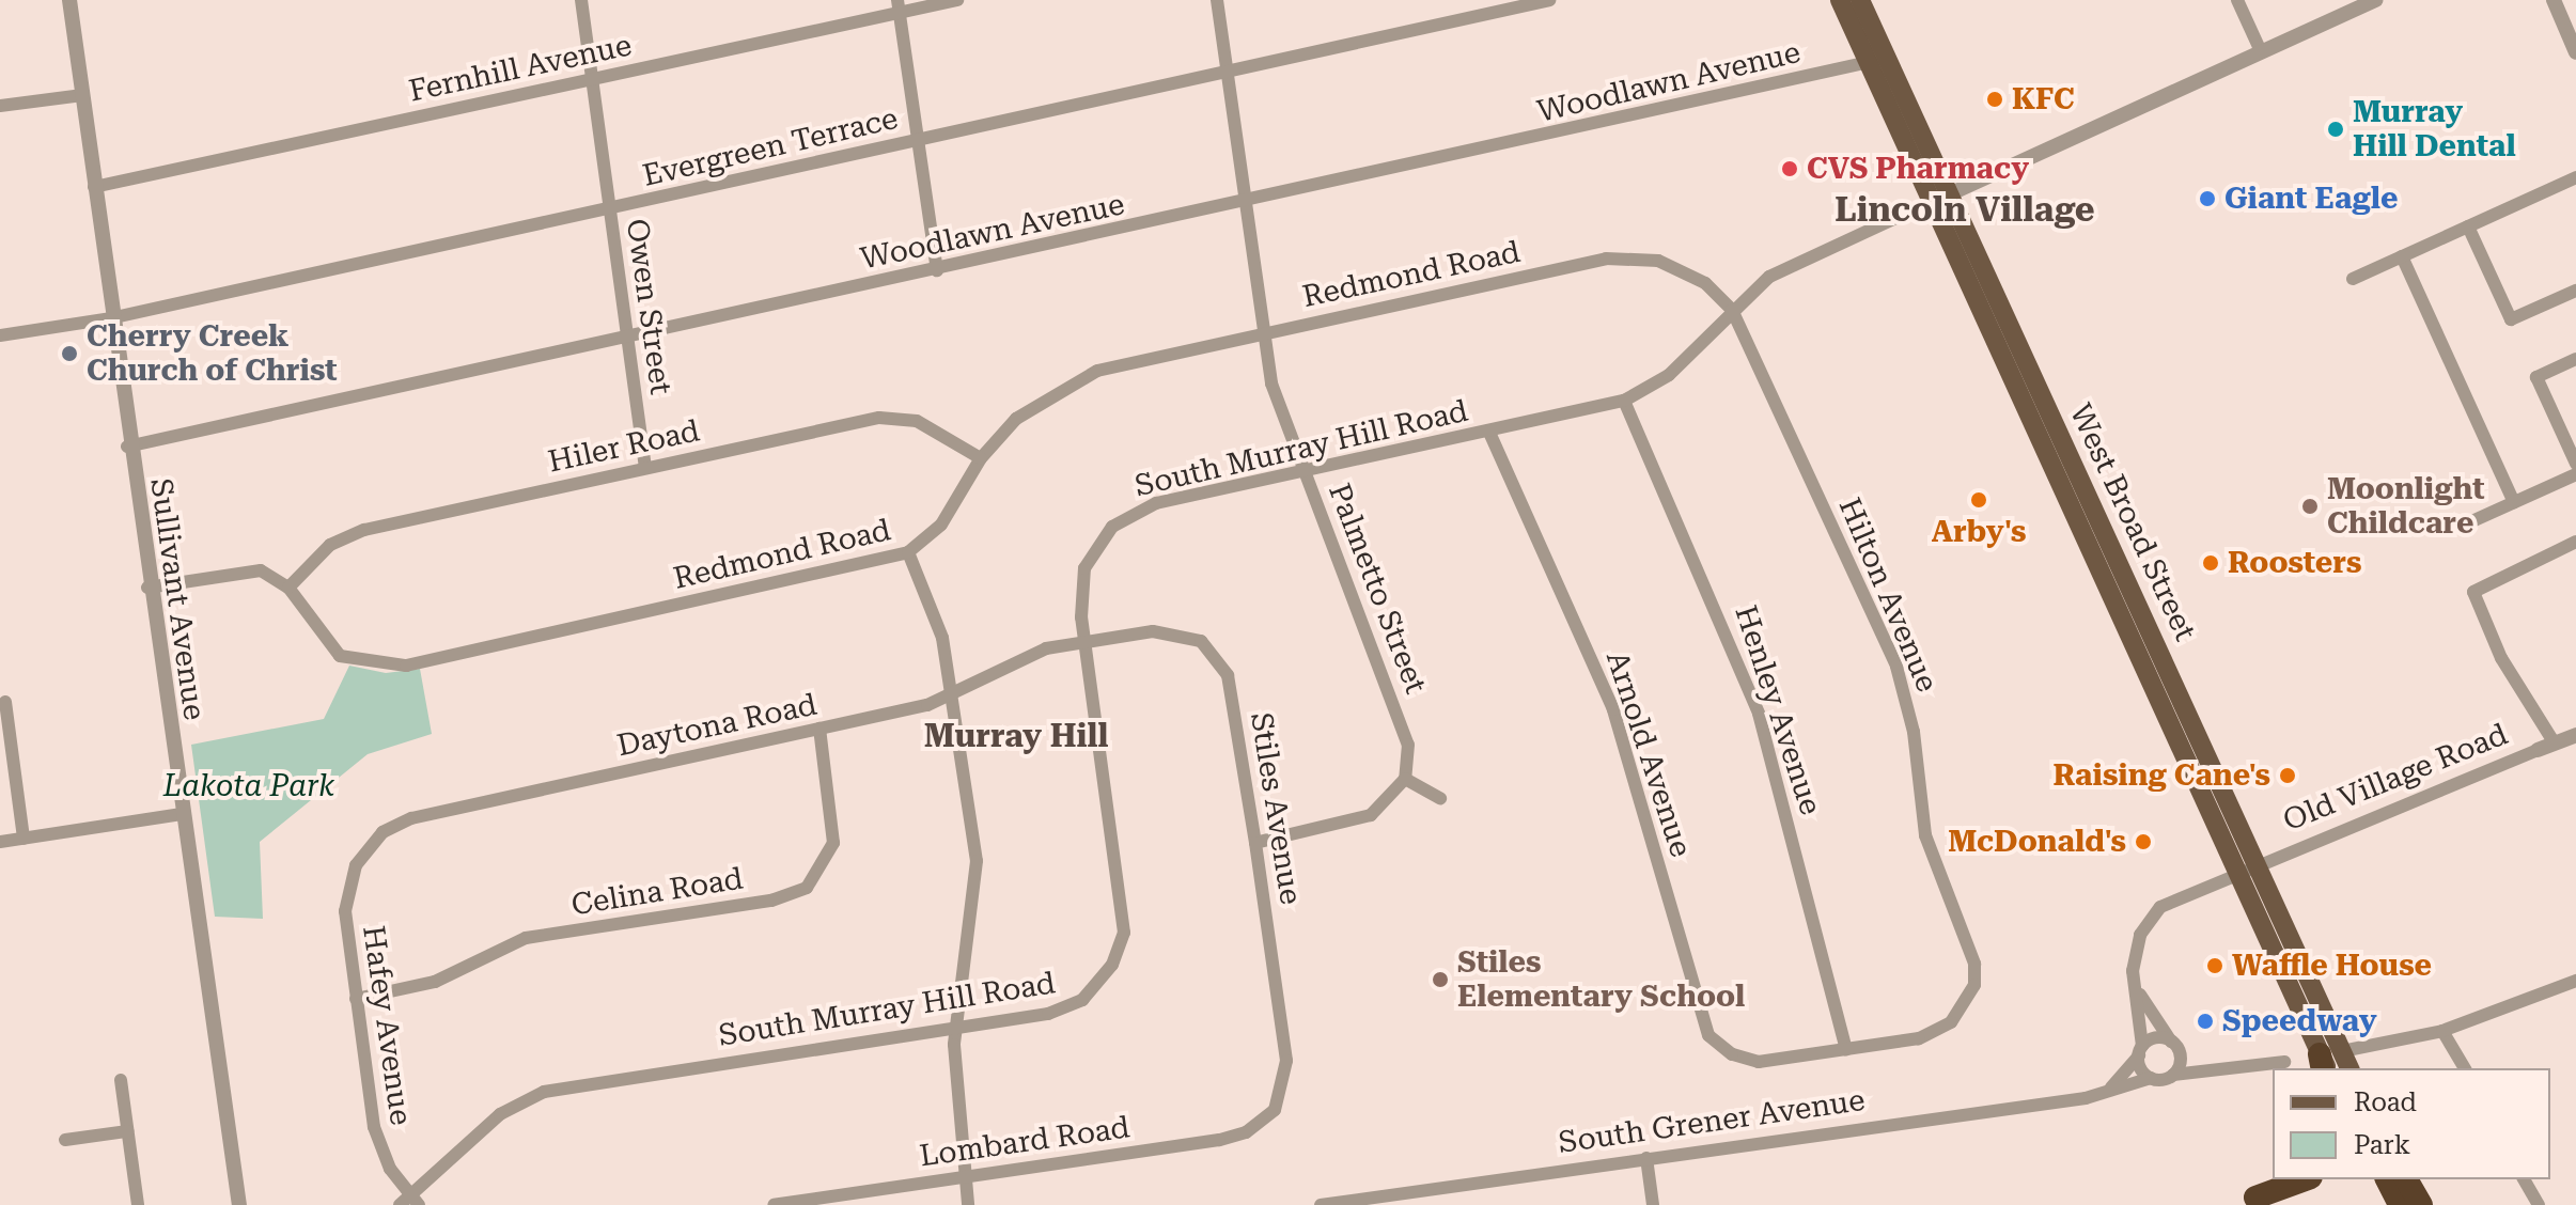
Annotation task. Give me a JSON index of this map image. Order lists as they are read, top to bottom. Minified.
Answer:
{"streets":{"main road":["West Broad Street"],"street":["Fernhill Avenue","Woodlawn Avenue","Evergreen Terrace","Redmond Road","Owen Street","Hiler Road","South Murray Hill Road","Palmetto Street","Hilton Avenue","Sullivant Avenue","Henley Avenue","Daytona Road","Arnold Avenue","Old Village Road","Stiles Avenue","Celina Road","Hafey Avenue","South Grener Avenue","Lombard Road"]},"crossings":[["Fernhill Avenue","Owen Street"],["Fernhill Avenue","Sullivant Avenue"],["Woodlawn Avenue","Owen Street"],["Woodlawn Avenue","West Broad Street"],["Woodlawn Avenue","Palmetto Street"],["Woodlawn Avenue","Sullivant Avenue"],["Evergreen Terrace","Owen Street"],["Evergreen Terrace","Palmetto Street"],["Evergreen Terrace","Sullivant Avenue"],["Redmond Road","Hiler Road"],["Redmond Road","South Murray Hill Road"],["Redmond Road","Palmetto Street"],["Redmond Road","Hilton Avenue"],["Redmond Road","Sullivant Avenue"],["Owen Street","Hiler Road"],["South Murray Hill Road","West Broad Street"],["South Murray Hill Road","Palmetto Street"],["South Murray Hill Road","Hilton Avenue"],["South Murray Hill Road","Henley Avenue"],["South Murray Hill Road","Daytona Road"],["South Murray Hill Road","Arnold Avenue"],["South Murray Hill Road","Stiles Avenue"],["South Murray Hill Road","Hafey Avenue"],["West Broad Street","Old Village Road"],["Hilton Avenue","Henley Avenue"],["Hilton Avenue","Arnold Avenue"],["Henley Avenue","Arnold Avenue"],["Daytona Road","Stiles Avenue"],["Daytona Road","Celina Road"],["Daytona Road","Hafey Avenue"],["Stiles Avenue","Lombard Road"],["Celina Road","Hafey Avenue"]],"districts":["Lincoln Village","Murray Hill"],"parks":["Lakota Park"],"places":["KFC","Murray Hill Dental","CVS Pharmacy","Giant Eagle","Cherry Creek Church of Christ","Arby's","Moonlight Childcare","Roosters","Raising Cane's","McDonald's","Waffle House","Stiles Elementary School","Speedway"],"legend":["Road","Park"]}
